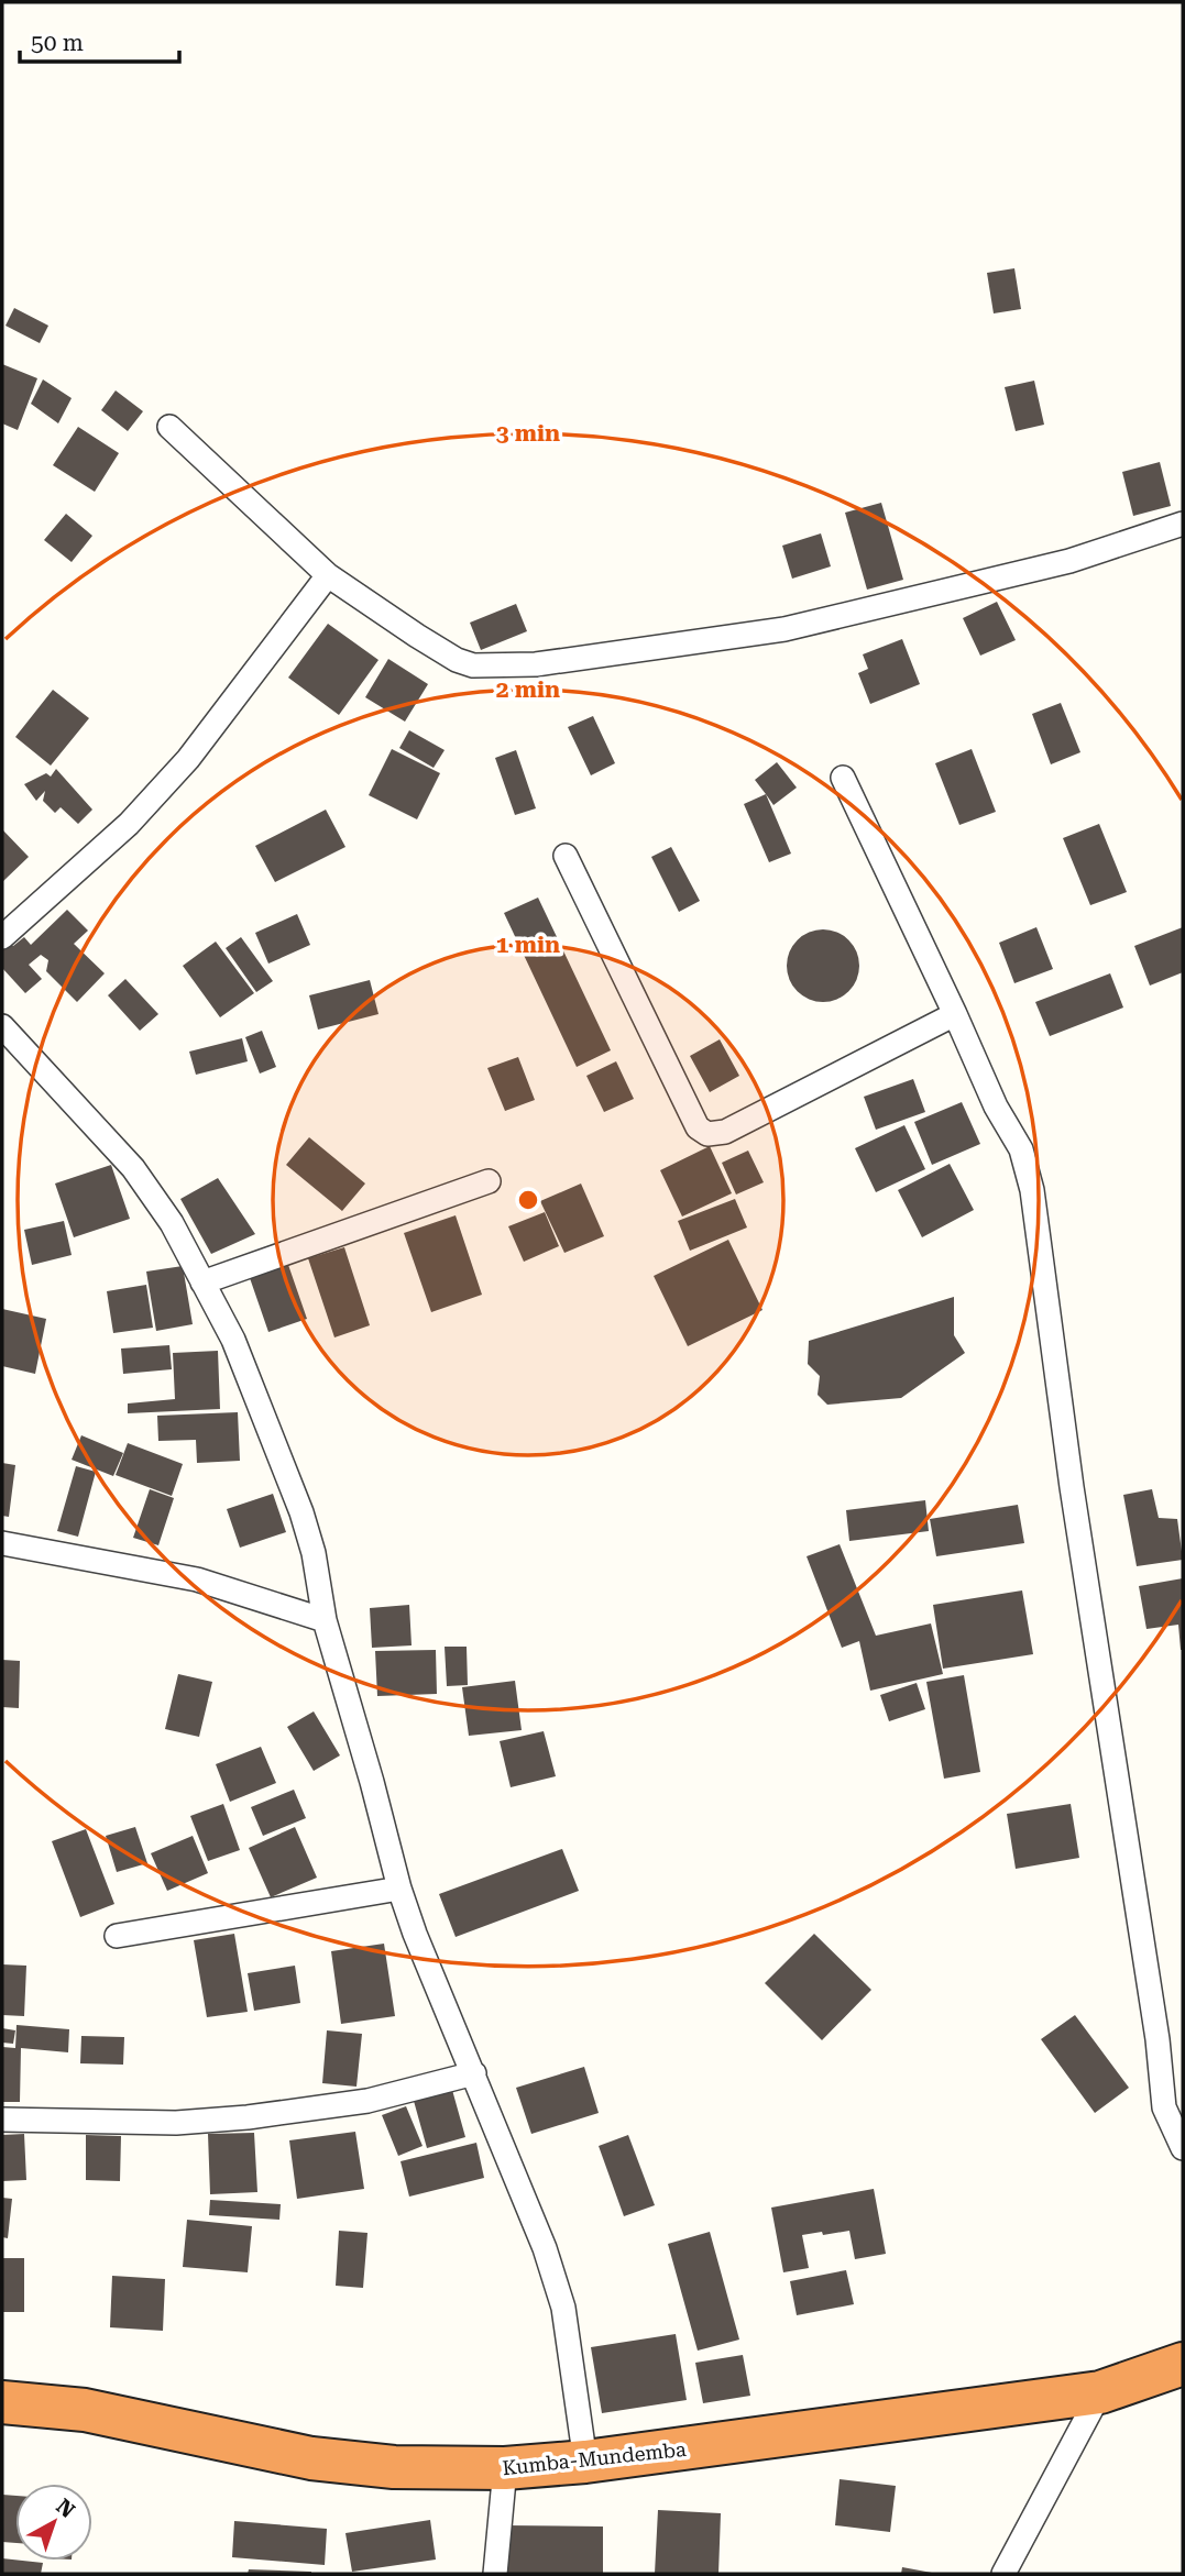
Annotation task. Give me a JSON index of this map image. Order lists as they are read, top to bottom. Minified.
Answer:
{"streets":{"highway":["Kumba-Mundemba"]},"scale_bar":"50 m","north":"top right","rings":["3 min","2 min","1 min"]}
